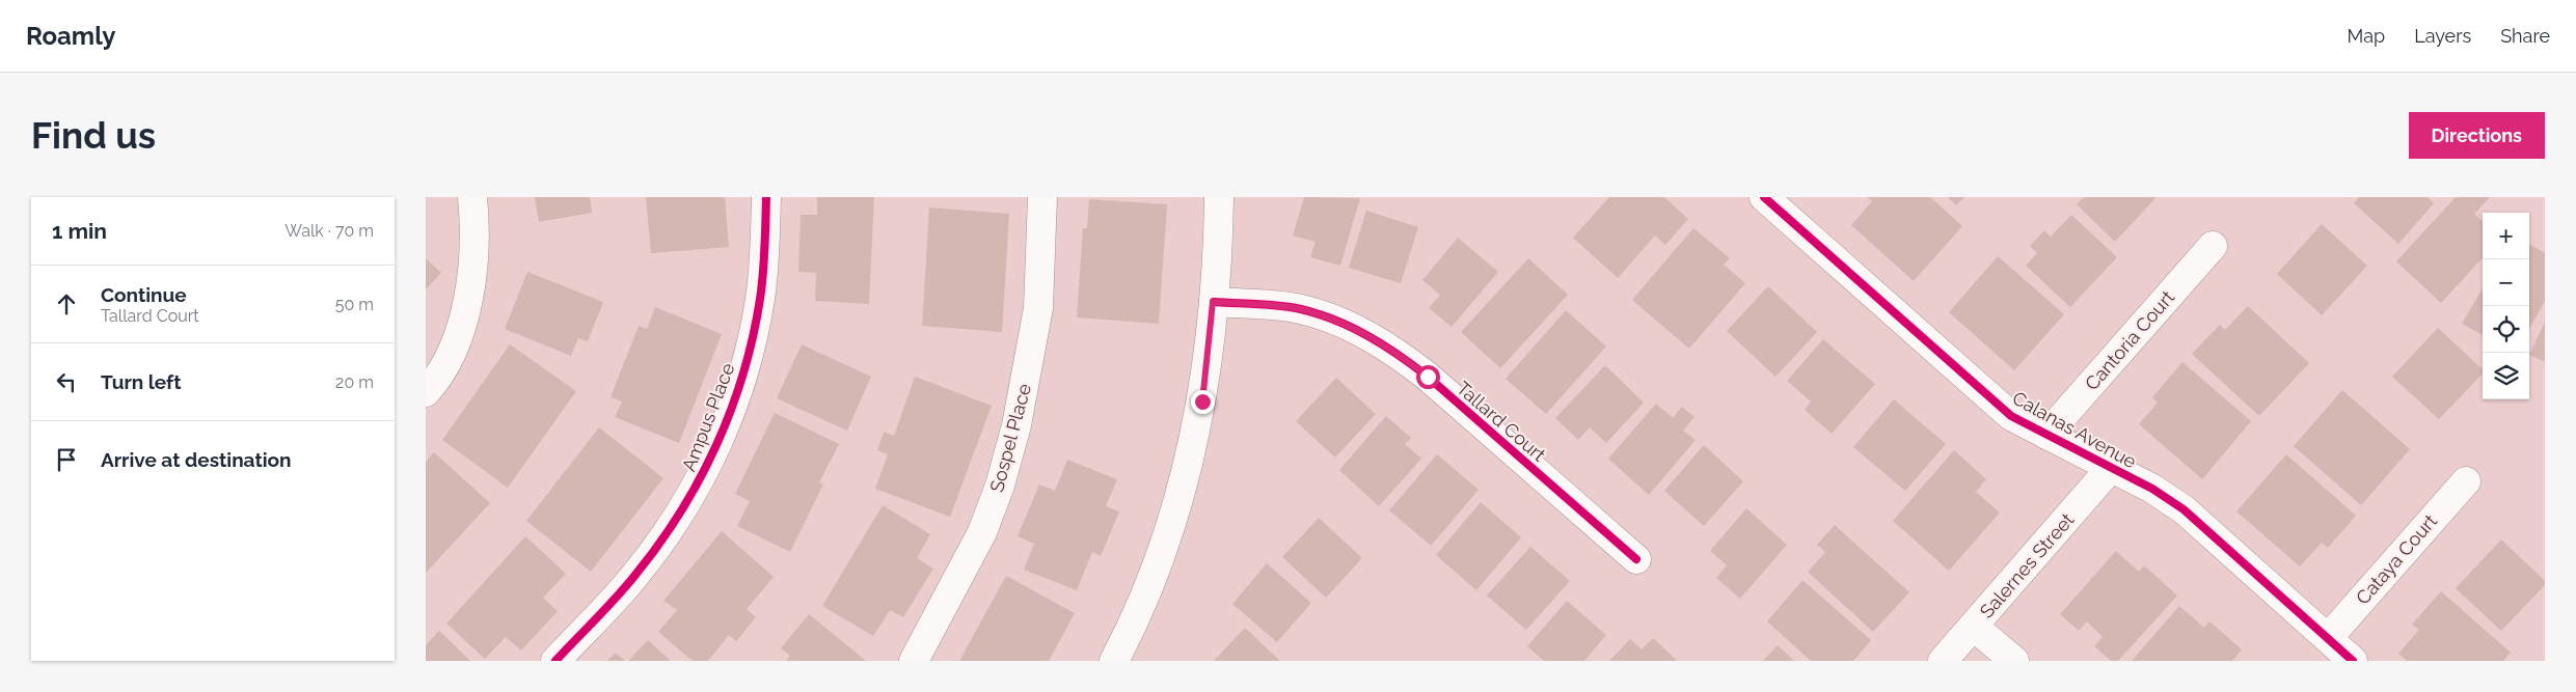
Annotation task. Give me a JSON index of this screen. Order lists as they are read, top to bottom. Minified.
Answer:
{"streets":{"street":["Cantoria Court","Ampus Place","Tallard Court","Calanas Avenue","Sospel Place","Cataya Court","Salernes Street"]},"crossings":[["Cantoria Court","Calanas Avenue"],["Calanas Avenue","Cataya Court"],["Calanas Avenue","Salernes Street"]],"page":{"header":"Roamly","nav":["Map","Layers","Share"],"buttons":"Directions","title":"Find us","heading":["1 min","Walk · 70 m"],"map_buttons":["+","−"],"list":[["Continue","Tallard Court","50 m"],["Turn left","20 m"],"Arrive at destination"]}}
